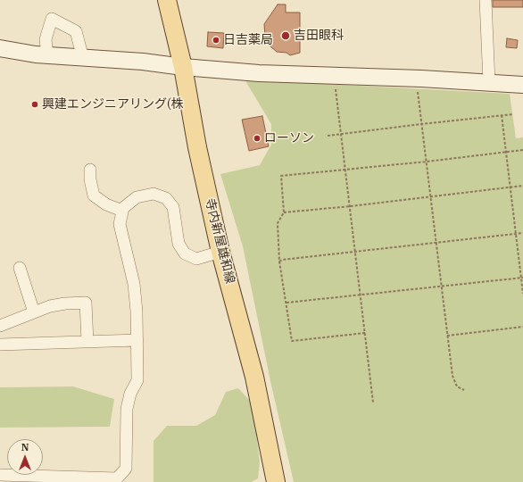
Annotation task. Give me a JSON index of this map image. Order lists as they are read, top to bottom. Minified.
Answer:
{"streets":{"main road":["寺内新屋雄和線"]},"places":["吉田眼科","日吉薬局","興建エンジニアリング(株","ローソン"],"north":"top"}
